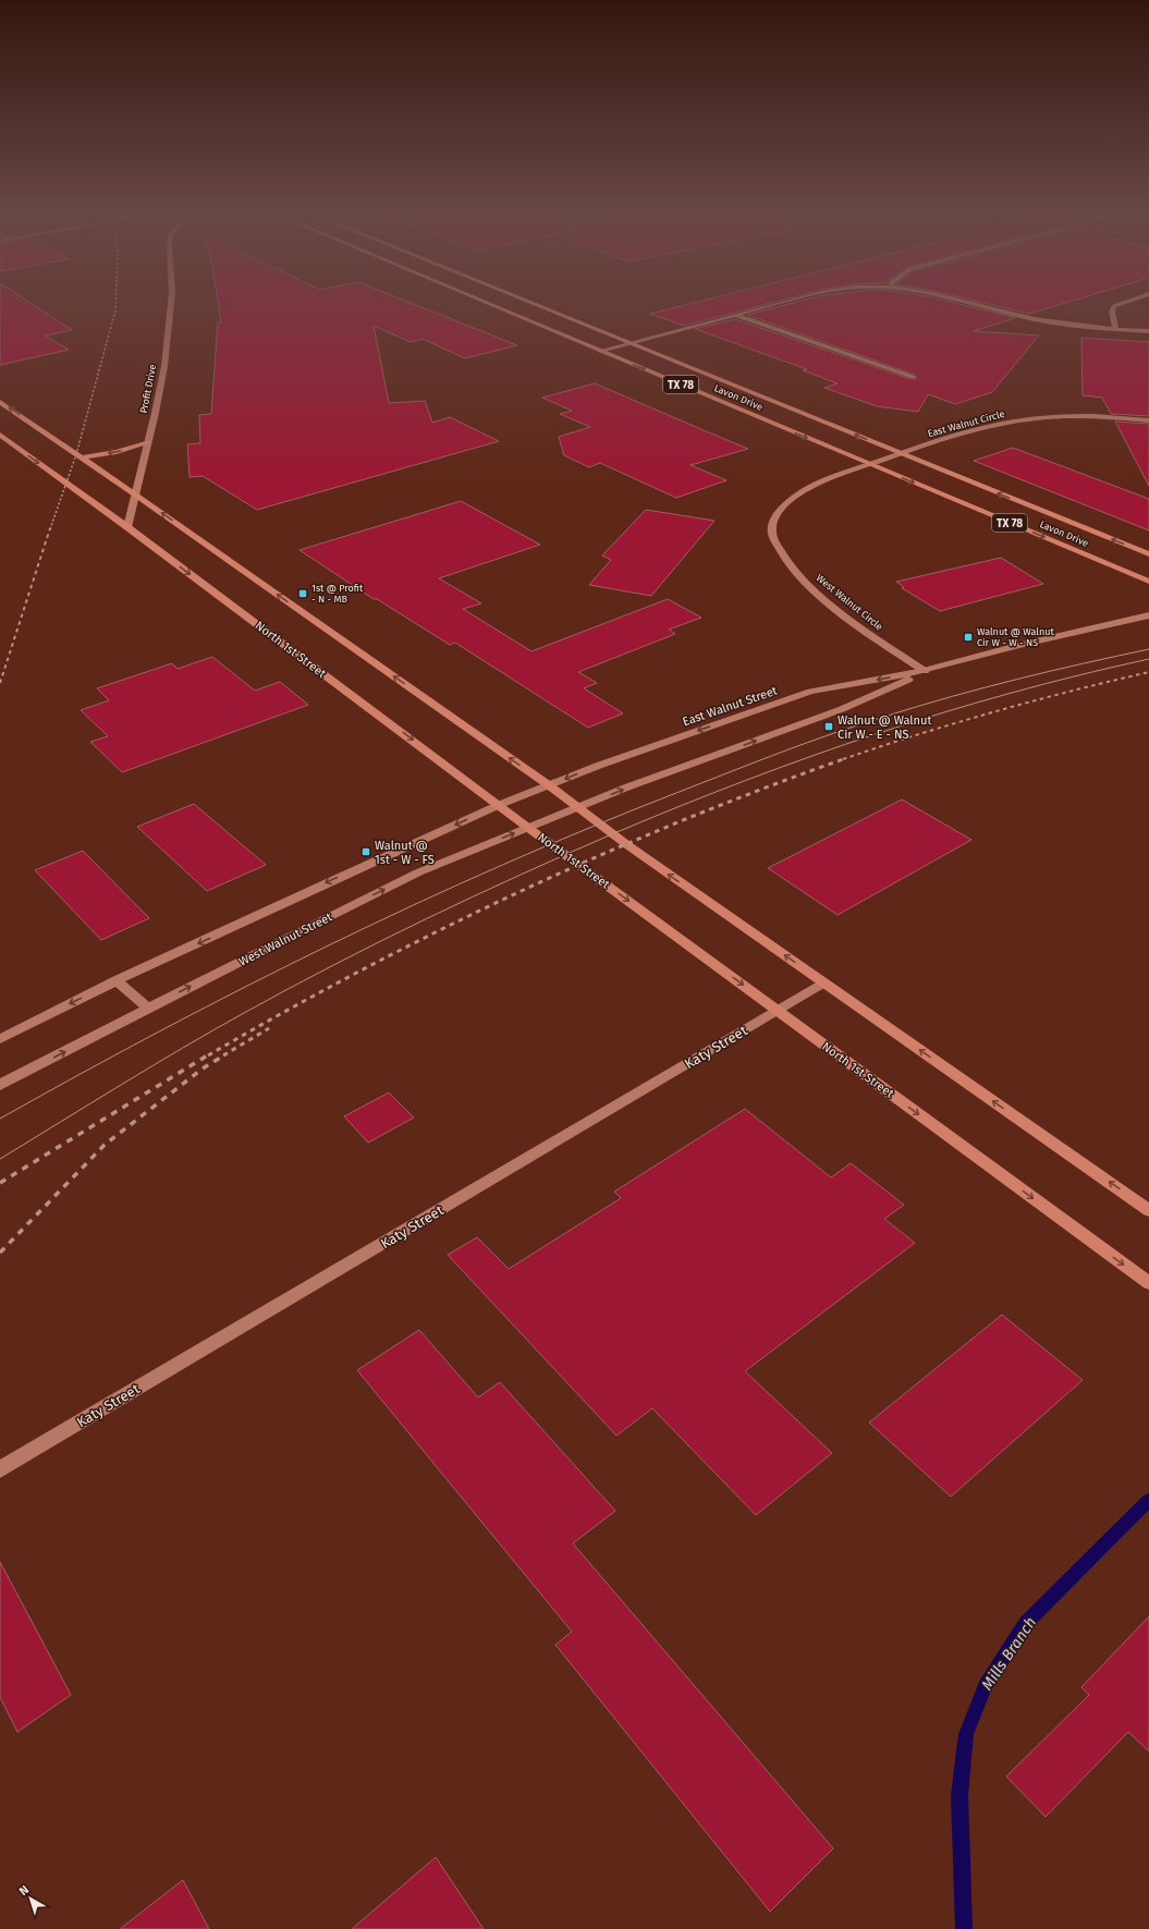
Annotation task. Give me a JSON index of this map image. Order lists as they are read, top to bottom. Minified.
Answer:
{"streets":{"main road":["TX 78","Lavon Drive","North 1st Street"],"street":["Profit Drive","East Walnut Circle","West Walnut Circle","East Walnut Street","West Walnut Street","Katy Street"]},"crossings":[["Profit Drive","North 1st Street"],["Lavon Drive","East Walnut Circle"],["Lavon Drive","West Walnut Circle"],["East Walnut Circle","West Walnut Circle"],["West Walnut Circle","East Walnut Street"],["North 1st Street","West Walnut Street"],["North 1st Street","Katy Street"],["East Walnut Street","West Walnut Street"]],"water":["Mills Branch"],"places":{"transit":["1st @ Profit - N - MB","Walnut @ Walnut Cir W - W - NS","Walnut @ Walnut Cir W - E - NS","Walnut @ 1st - W - FS"]},"north":"top left"}
